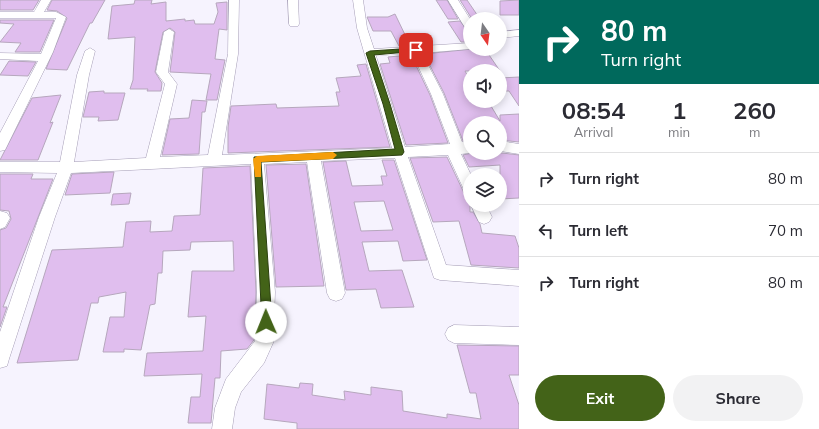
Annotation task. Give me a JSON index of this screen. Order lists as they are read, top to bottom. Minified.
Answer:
{"north":"bottom","page":{"turn":["80 m","Turn right"],"eta":["08:54","Arrival","1","min","260","m"],"list":[{"name":"Turn right","value":"80 m"},{"name":"Turn left","value":"70 m"},{"name":"Turn right","value":"80 m"}],"buttons":["Exit","Share"]}}
